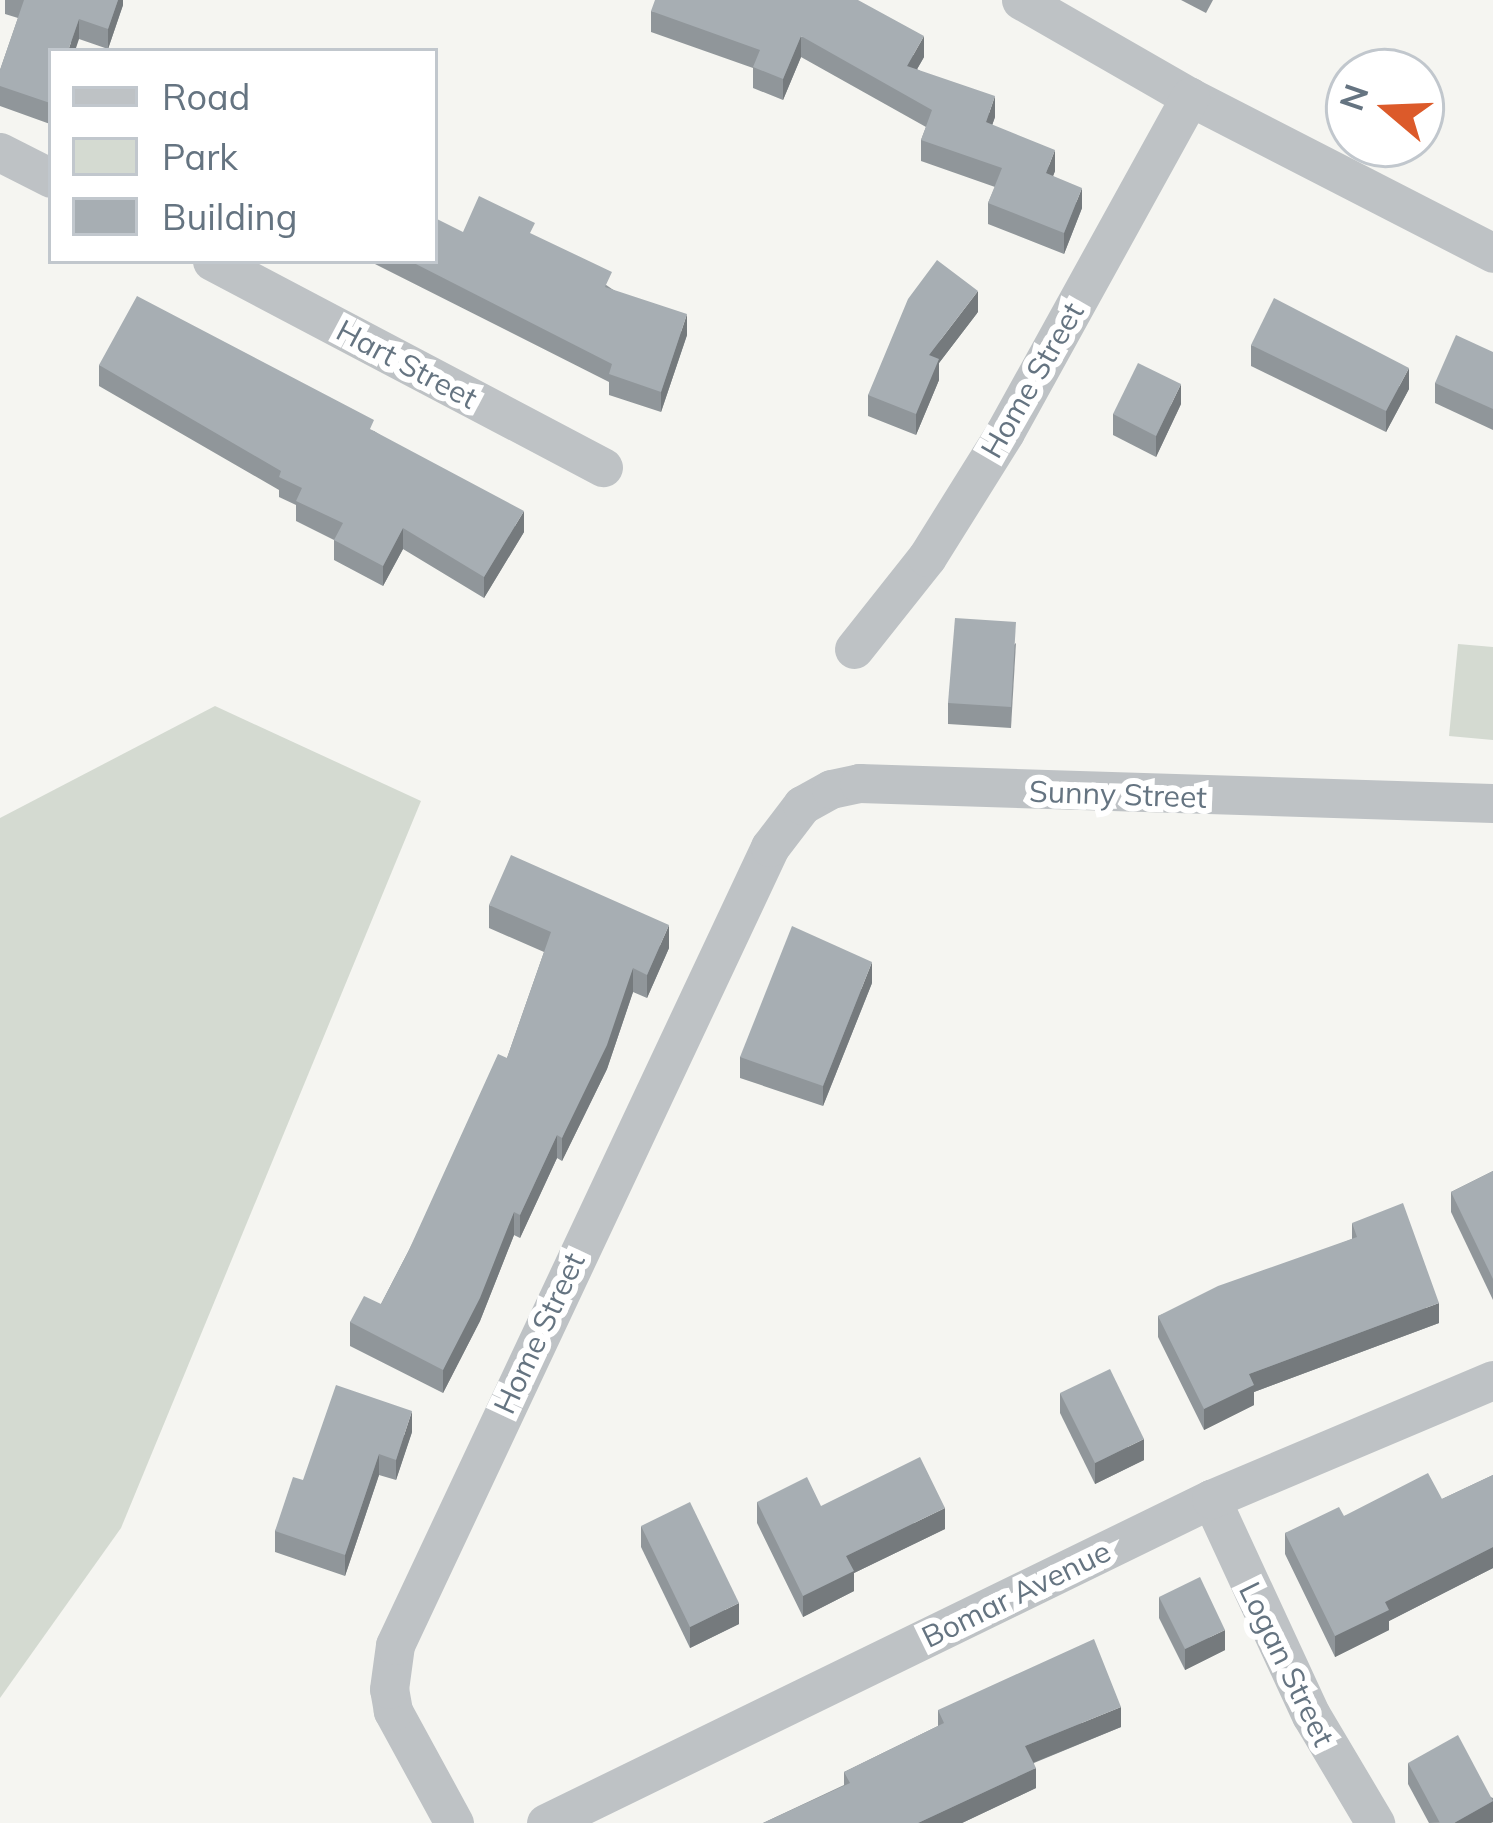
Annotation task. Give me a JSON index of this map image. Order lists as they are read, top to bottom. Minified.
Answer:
{"streets":{"street":["Hart Street","Home Street","Sunny Street","Bomar Avenue","Logan Street"]},"crossings":[["Home Street","Sunny Street"],["Bomar Avenue","Logan Street"]],"legend":["Road","Park","Building"],"north":"left"}
